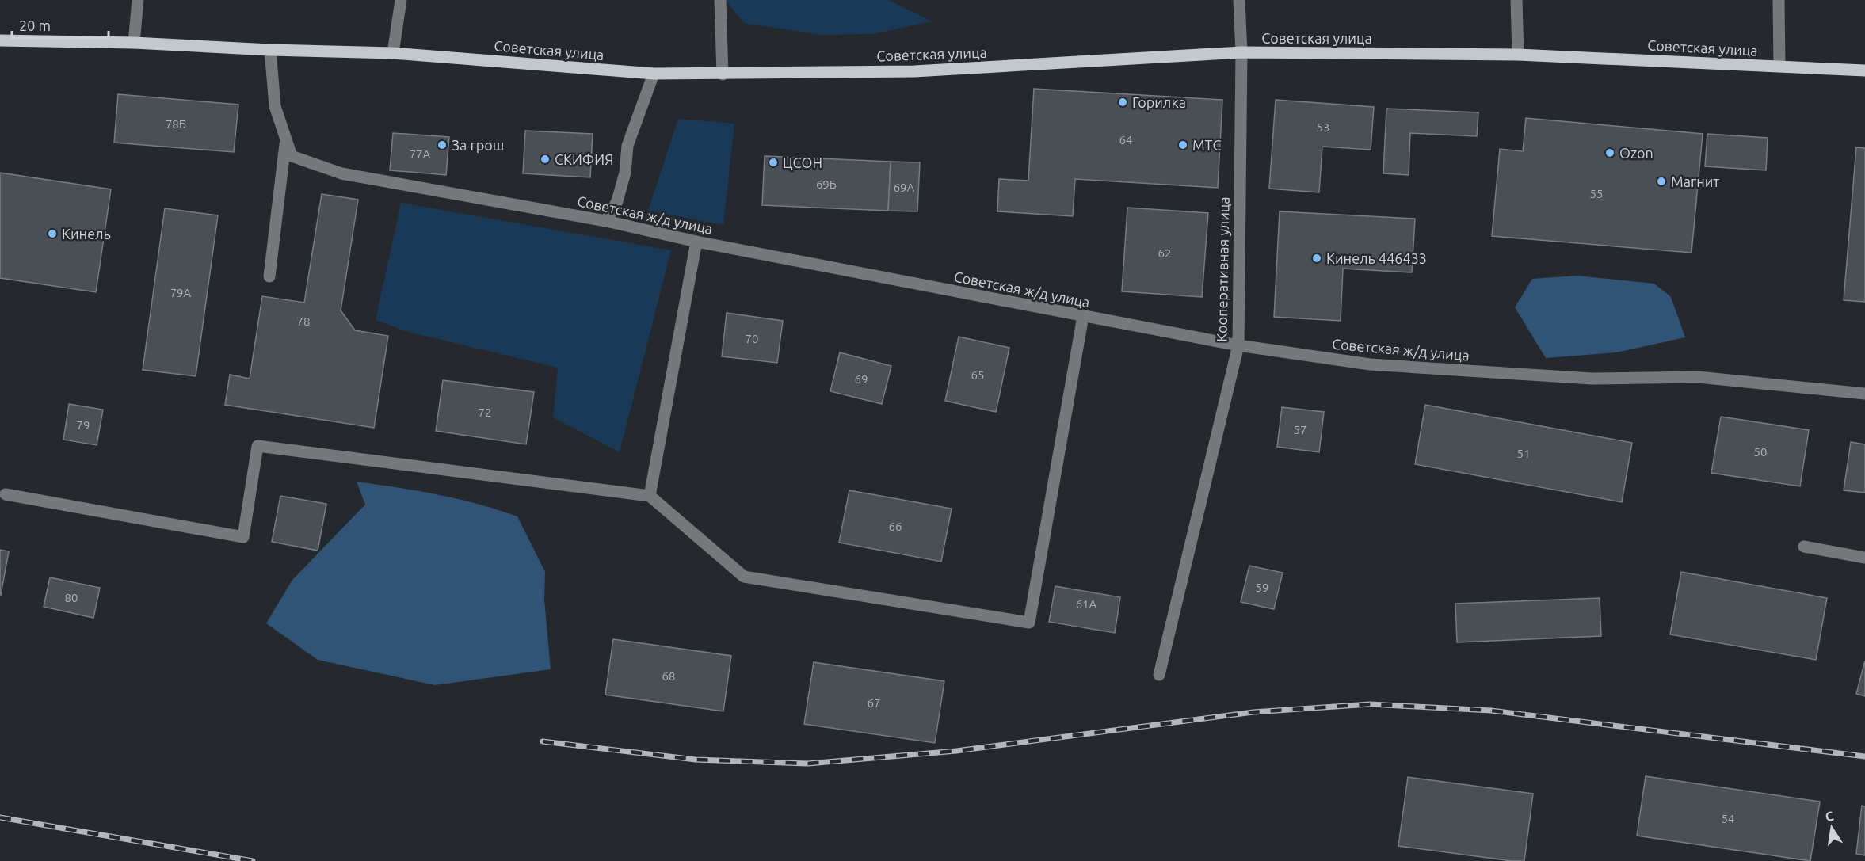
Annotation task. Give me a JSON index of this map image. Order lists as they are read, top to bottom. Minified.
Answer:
{"streets":{"main road":["Советская улица"],"street":["Советская ж/д улица","Кооперативная улица"]},"crossings":[["Советская улица","Советская ж/д улица"],["Советская улица","Кооперативная улица"],["Советская ж/д улица","Кооперативная улица"]],"places":["Горилка","За грош","МТС","Ozon","СКИФИЯ","ЦСОН","Магнит","Кинель","Кинель 446433"],"house_numbers":["78Б","53","64","77А","69Б","69А","55","62","79А","78","70","65","69","72","79","57","50","51","66","59","80","61А","68","67","54"],"scale_bar":"20 m","north":"top"}
